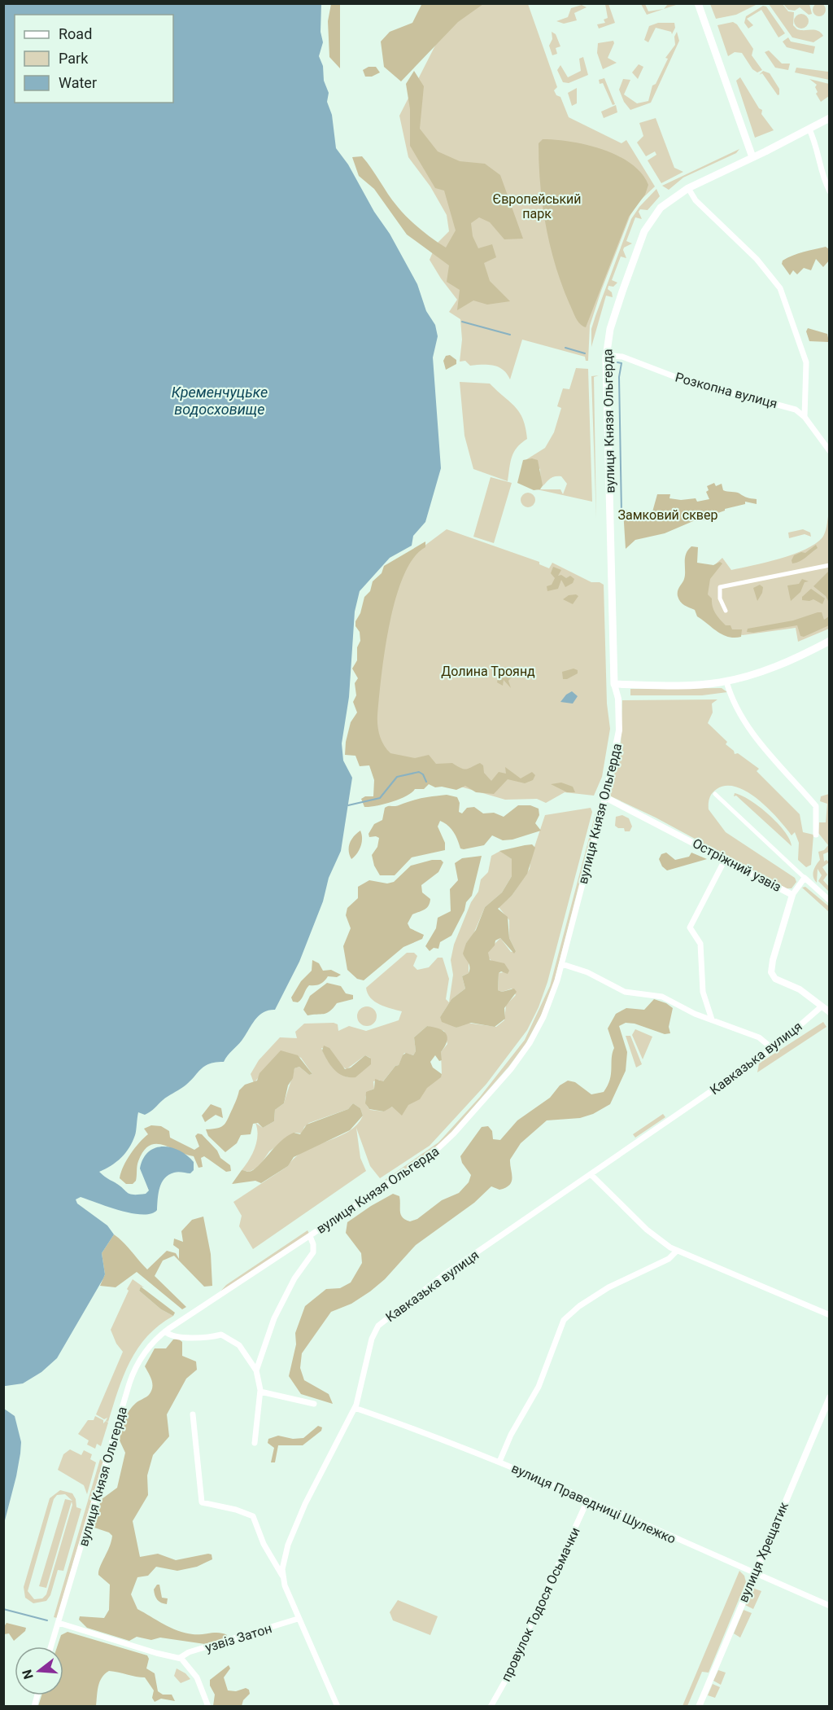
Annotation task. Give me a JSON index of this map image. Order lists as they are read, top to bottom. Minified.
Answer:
{"streets":{"main road":["вулиця Князя Ольгерда"],"street":["Розкопна вулиця","Остріжний узвіз","Кавказька вулиця","вулиця Праведниці Шулежко","вулиця Хрещатик","провулок Тодося Осьмачки","узвіз Затон"]},"crossings":[["Розкопна вулиця","вулиця Князя Ольгерда"],["вулиця Князя Ольгерда","Остріжний узвіз"],["Остріжний узвіз","Кавказька вулиця"],["Кавказька вулиця","вулиця Праведниці Шулежко"],["Кавказька вулиця","узвіз Затон"],["вулиця Праведниці Шулежко","вулиця Хрещатик"],["вулиця Праведниці Шулежко","провулок Тодося Осьмачки"]],"water":["Кременчуцьке водосховище"],"parks":["Європейський парк","Замковий сквер","Долина Троянд"],"legend":["Road","Park","Water"],"north":"left"}
